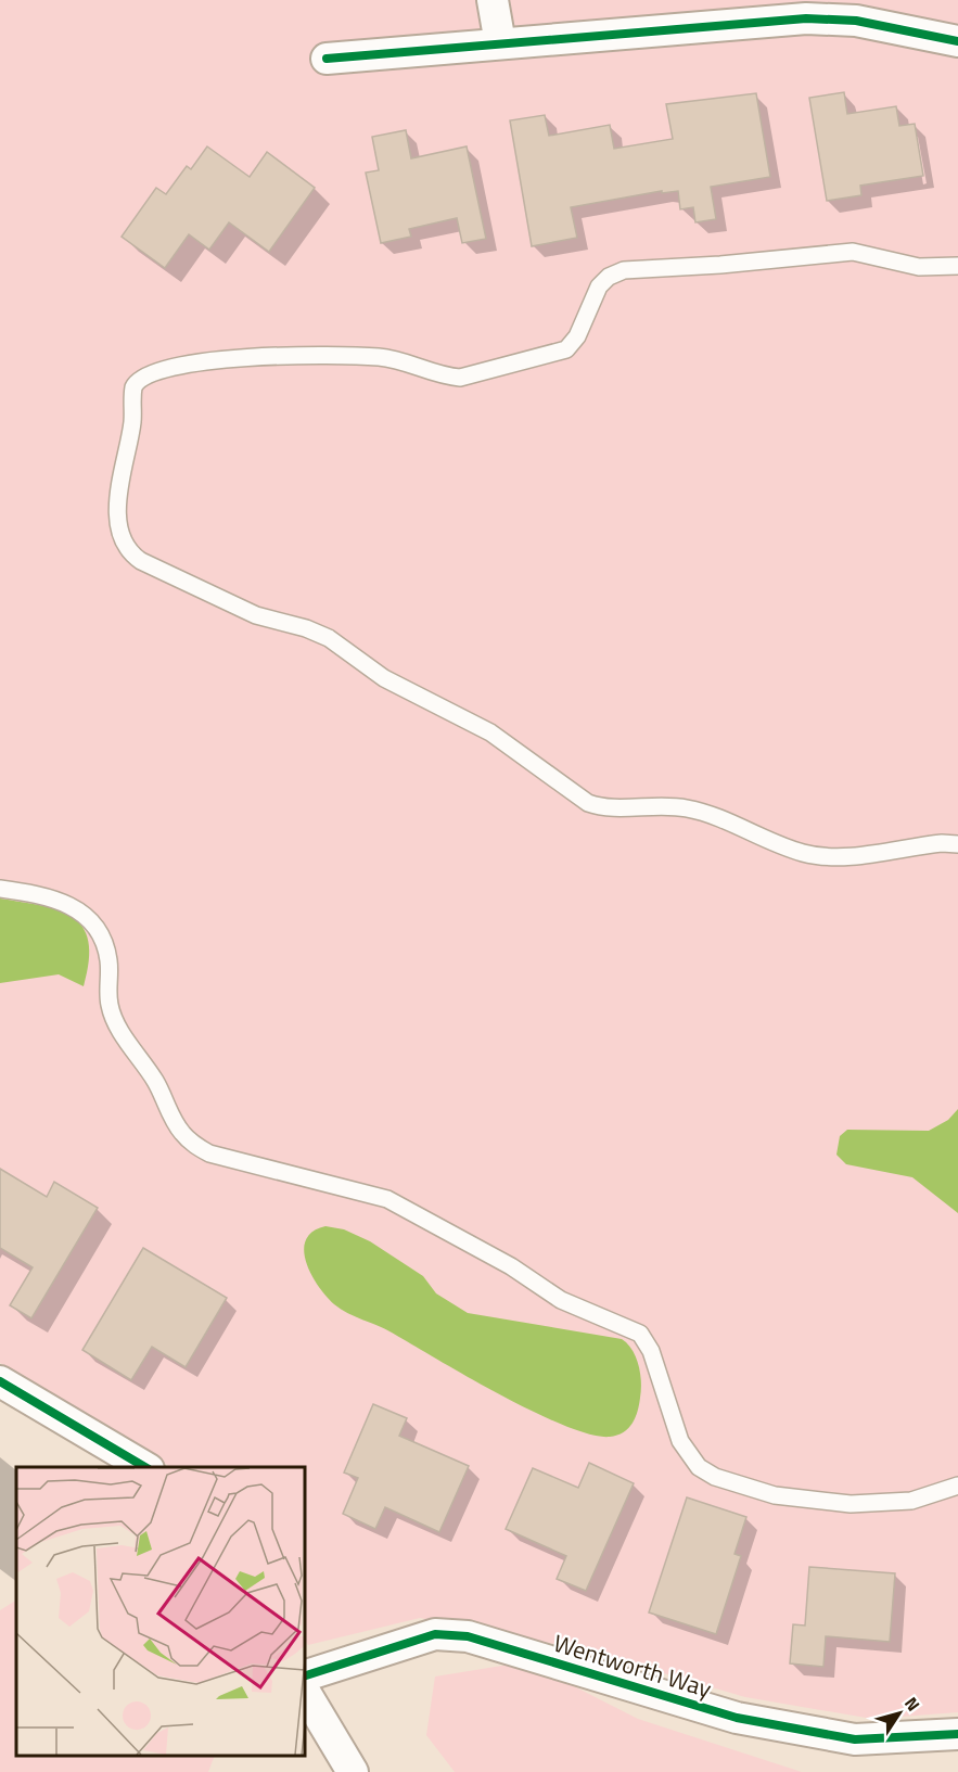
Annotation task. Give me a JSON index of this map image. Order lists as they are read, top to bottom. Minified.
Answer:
{"streets":{"street":["Wentworth Way"]},"north":"top right"}
